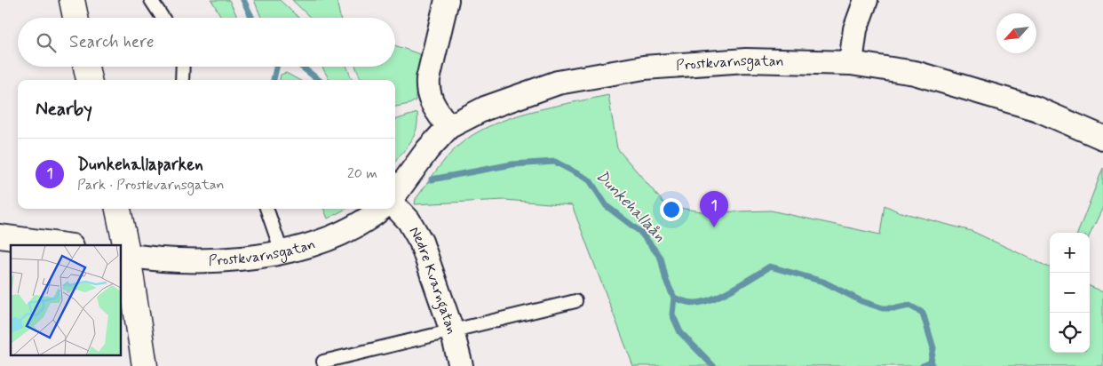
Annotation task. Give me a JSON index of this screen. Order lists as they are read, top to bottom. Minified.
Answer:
{"streets":{"street":["Prostkvarnsgatan","Nedre Kvarngatan"]},"water":["Dunkehallaån"],"north":"bottom left","page":{"search":"Search here","heading":"Nearby","list":[{"mark":"1","name":"Dunkehallaparken","note":"Park · Prostkvarnsgatan","value":"20 m"}],"pins":"1","map_buttons":["+","−"]}}
